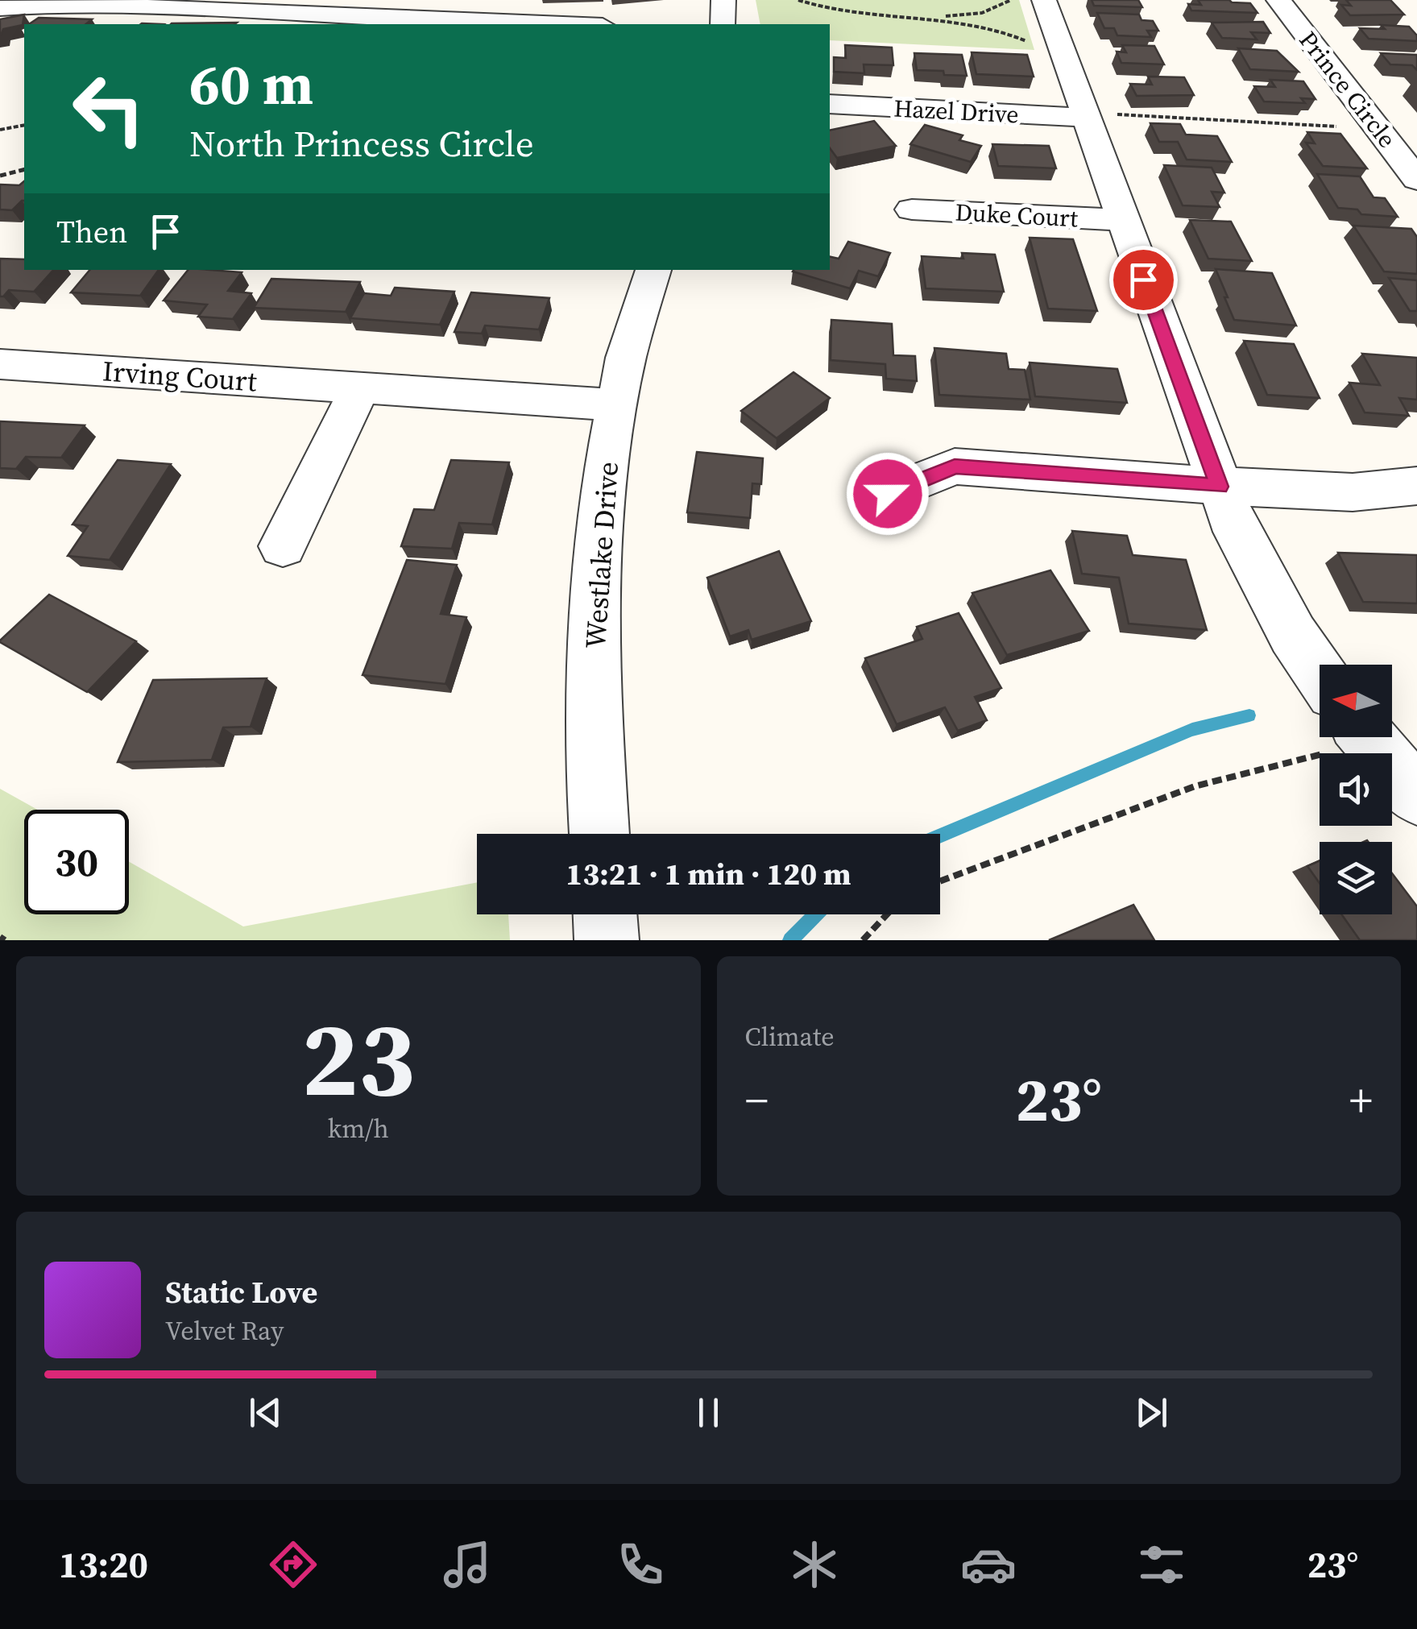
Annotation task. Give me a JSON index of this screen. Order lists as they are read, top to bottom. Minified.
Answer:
{"streets":{"street":["Prince Circle","Hazel Drive","Duke Court","Irving Court","Westlake Drive"]},"crossings":[["Irving Court","Westlake Drive"]],"north":"left","page":{"turn":["60 m","North Princess Circle"],"then":"Then","limit":"30","trip":"13:21 · 1 min · 120 m","tile":[["23","km/h"],"Climate"],"heat":["−","23°","+"],"song":["Static Love","Velvet Ray"],"tabs":["13:20","23°"]}}
